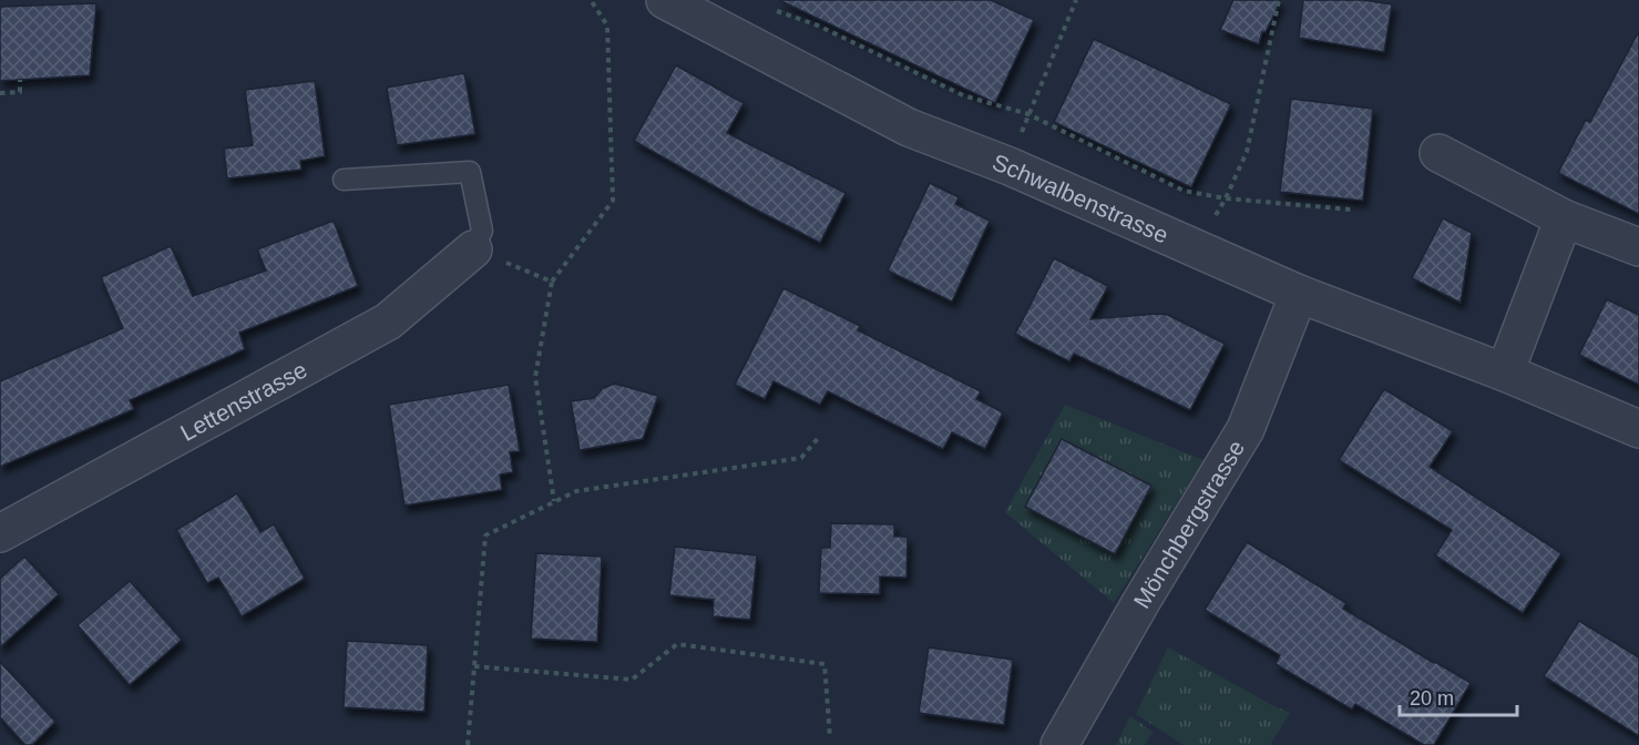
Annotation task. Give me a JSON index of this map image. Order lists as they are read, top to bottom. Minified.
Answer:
{"streets":{"street":["Schwalbenstrasse","Lettenstrasse","Mönchbergstrasse"]},"crossings":[["Schwalbenstrasse","Mönchbergstrasse"]],"scale_bar":"20 m"}
